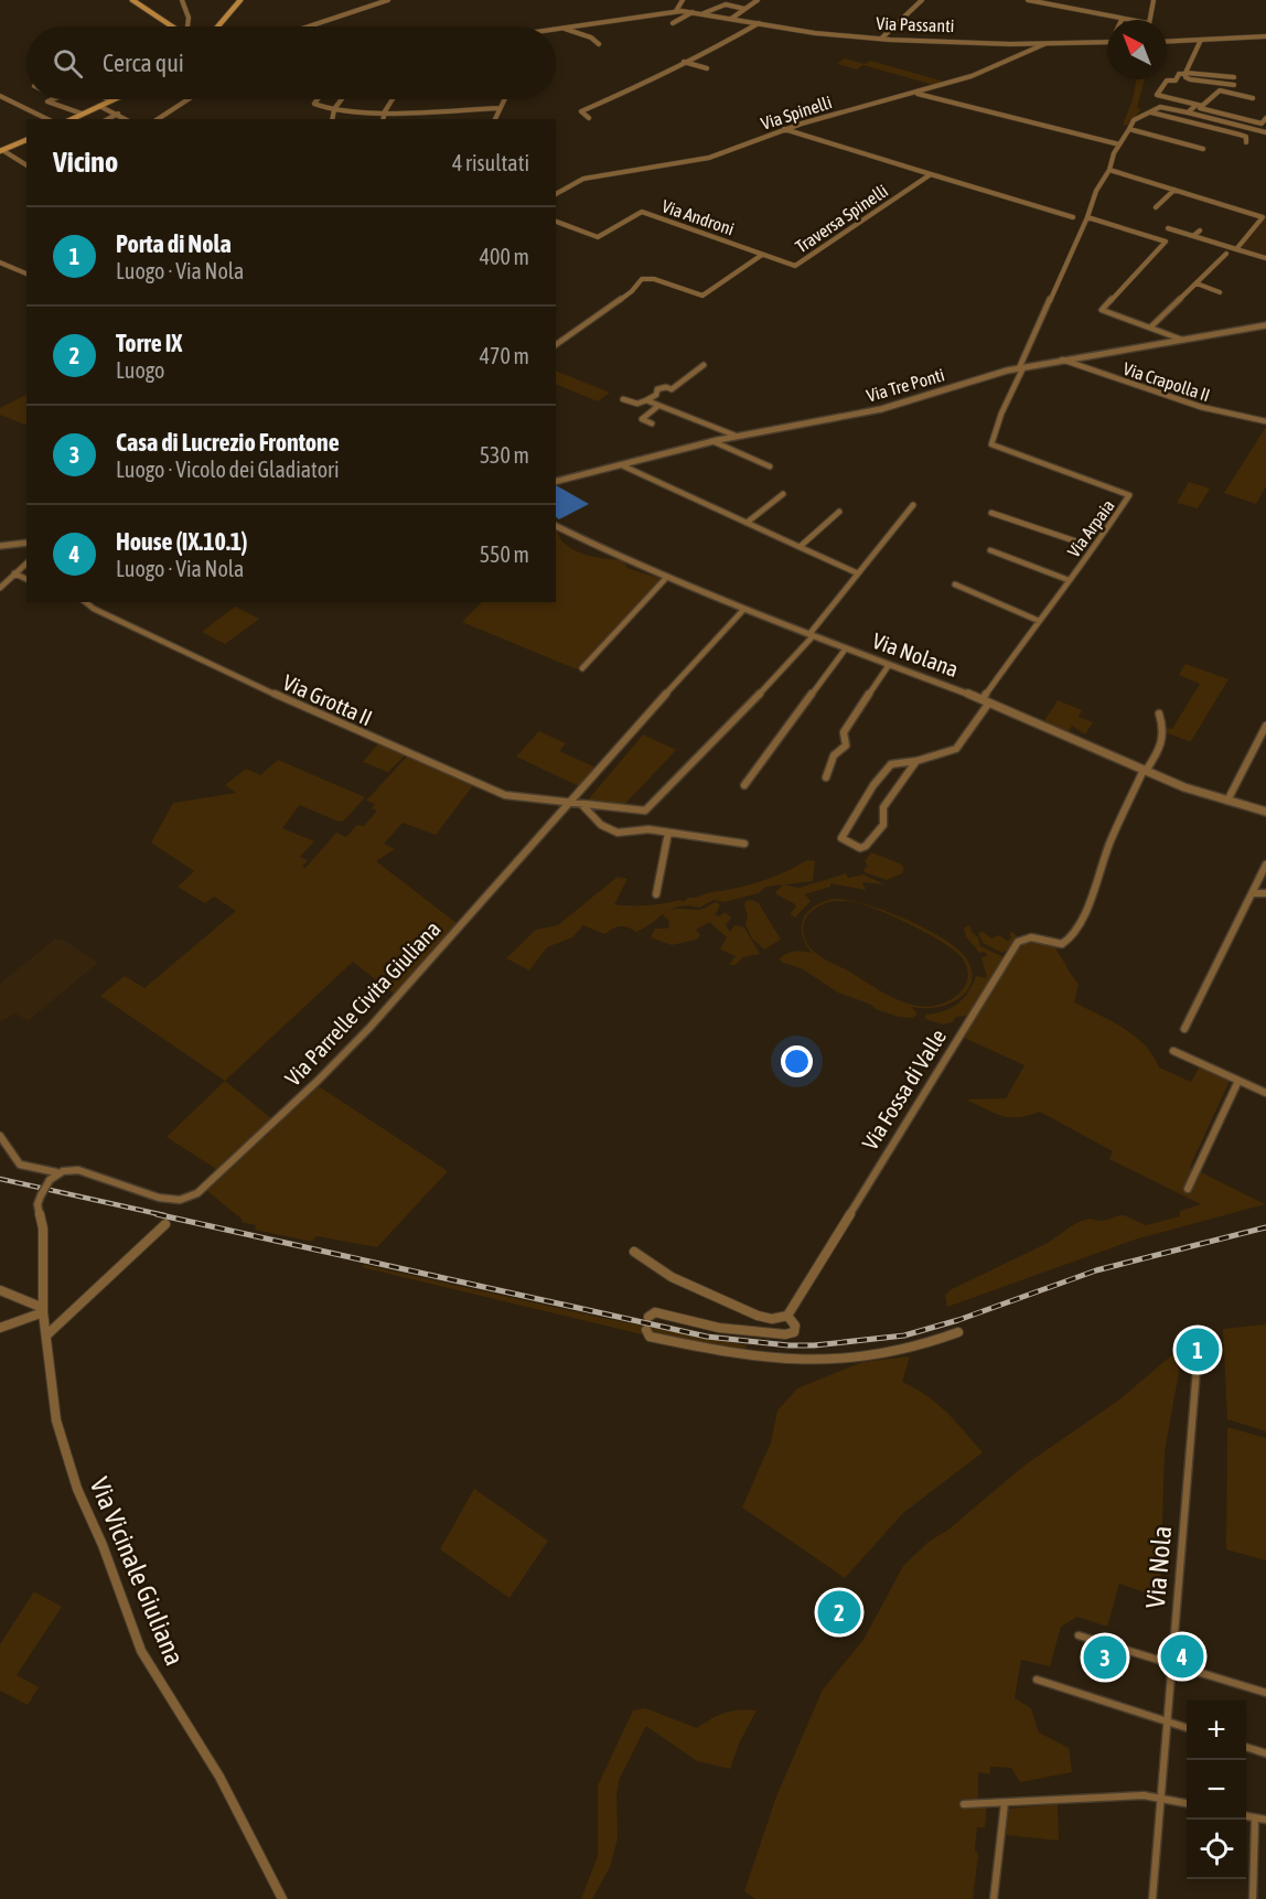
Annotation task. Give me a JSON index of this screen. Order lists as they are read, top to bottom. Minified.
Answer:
{"streets":{"street":["Via Passanti","Via Spinelli","Via Androni","Traversa Spinelli","Via Crapolla II","Via Tre Ponti","Via Arpaia","Via Nolana","Via Grotta II","Via Parrelle Civita Giuliana","Via Fossa di Valle","Via Nola","Via Vicinale Giuliana"]},"crossings":[["Via Passanti","Via Spinelli"],["Via Spinelli","Traversa Spinelli"],["Via Androni","Traversa Spinelli"],["Via Crapolla II","Via Tre Ponti"],["Via Tre Ponti","Via Arpaia"],["Via Arpaia","Via Nolana"],["Via Nolana","Via Grotta II"],["Via Nolana","Via Parrelle Civita Giuliana"],["Via Nolana","Via Fossa di Valle"],["Via Grotta II","Via Parrelle Civita Giuliana"]],"north":"top left","page":{"search":"Cerca qui","heading":["Vicino","4 risultati"],"list":[{"mark":"1","name":"Porta di Nola","note":"Luogo · Via Nola","value":"400 m"},{"mark":"2","name":"Torre IX","note":"Luogo","value":"470 m"},{"mark":"3","name":"Casa di Lucrezio Frontone","note":"Luogo · Vicolo dei Gladiatori","value":"530 m"},{"mark":"4","name":"House (IX.10.1)","note":"Luogo · Via Nola","value":"550 m"}],"pins":["1","2","4","3"],"map_buttons":["+","−"]}}
